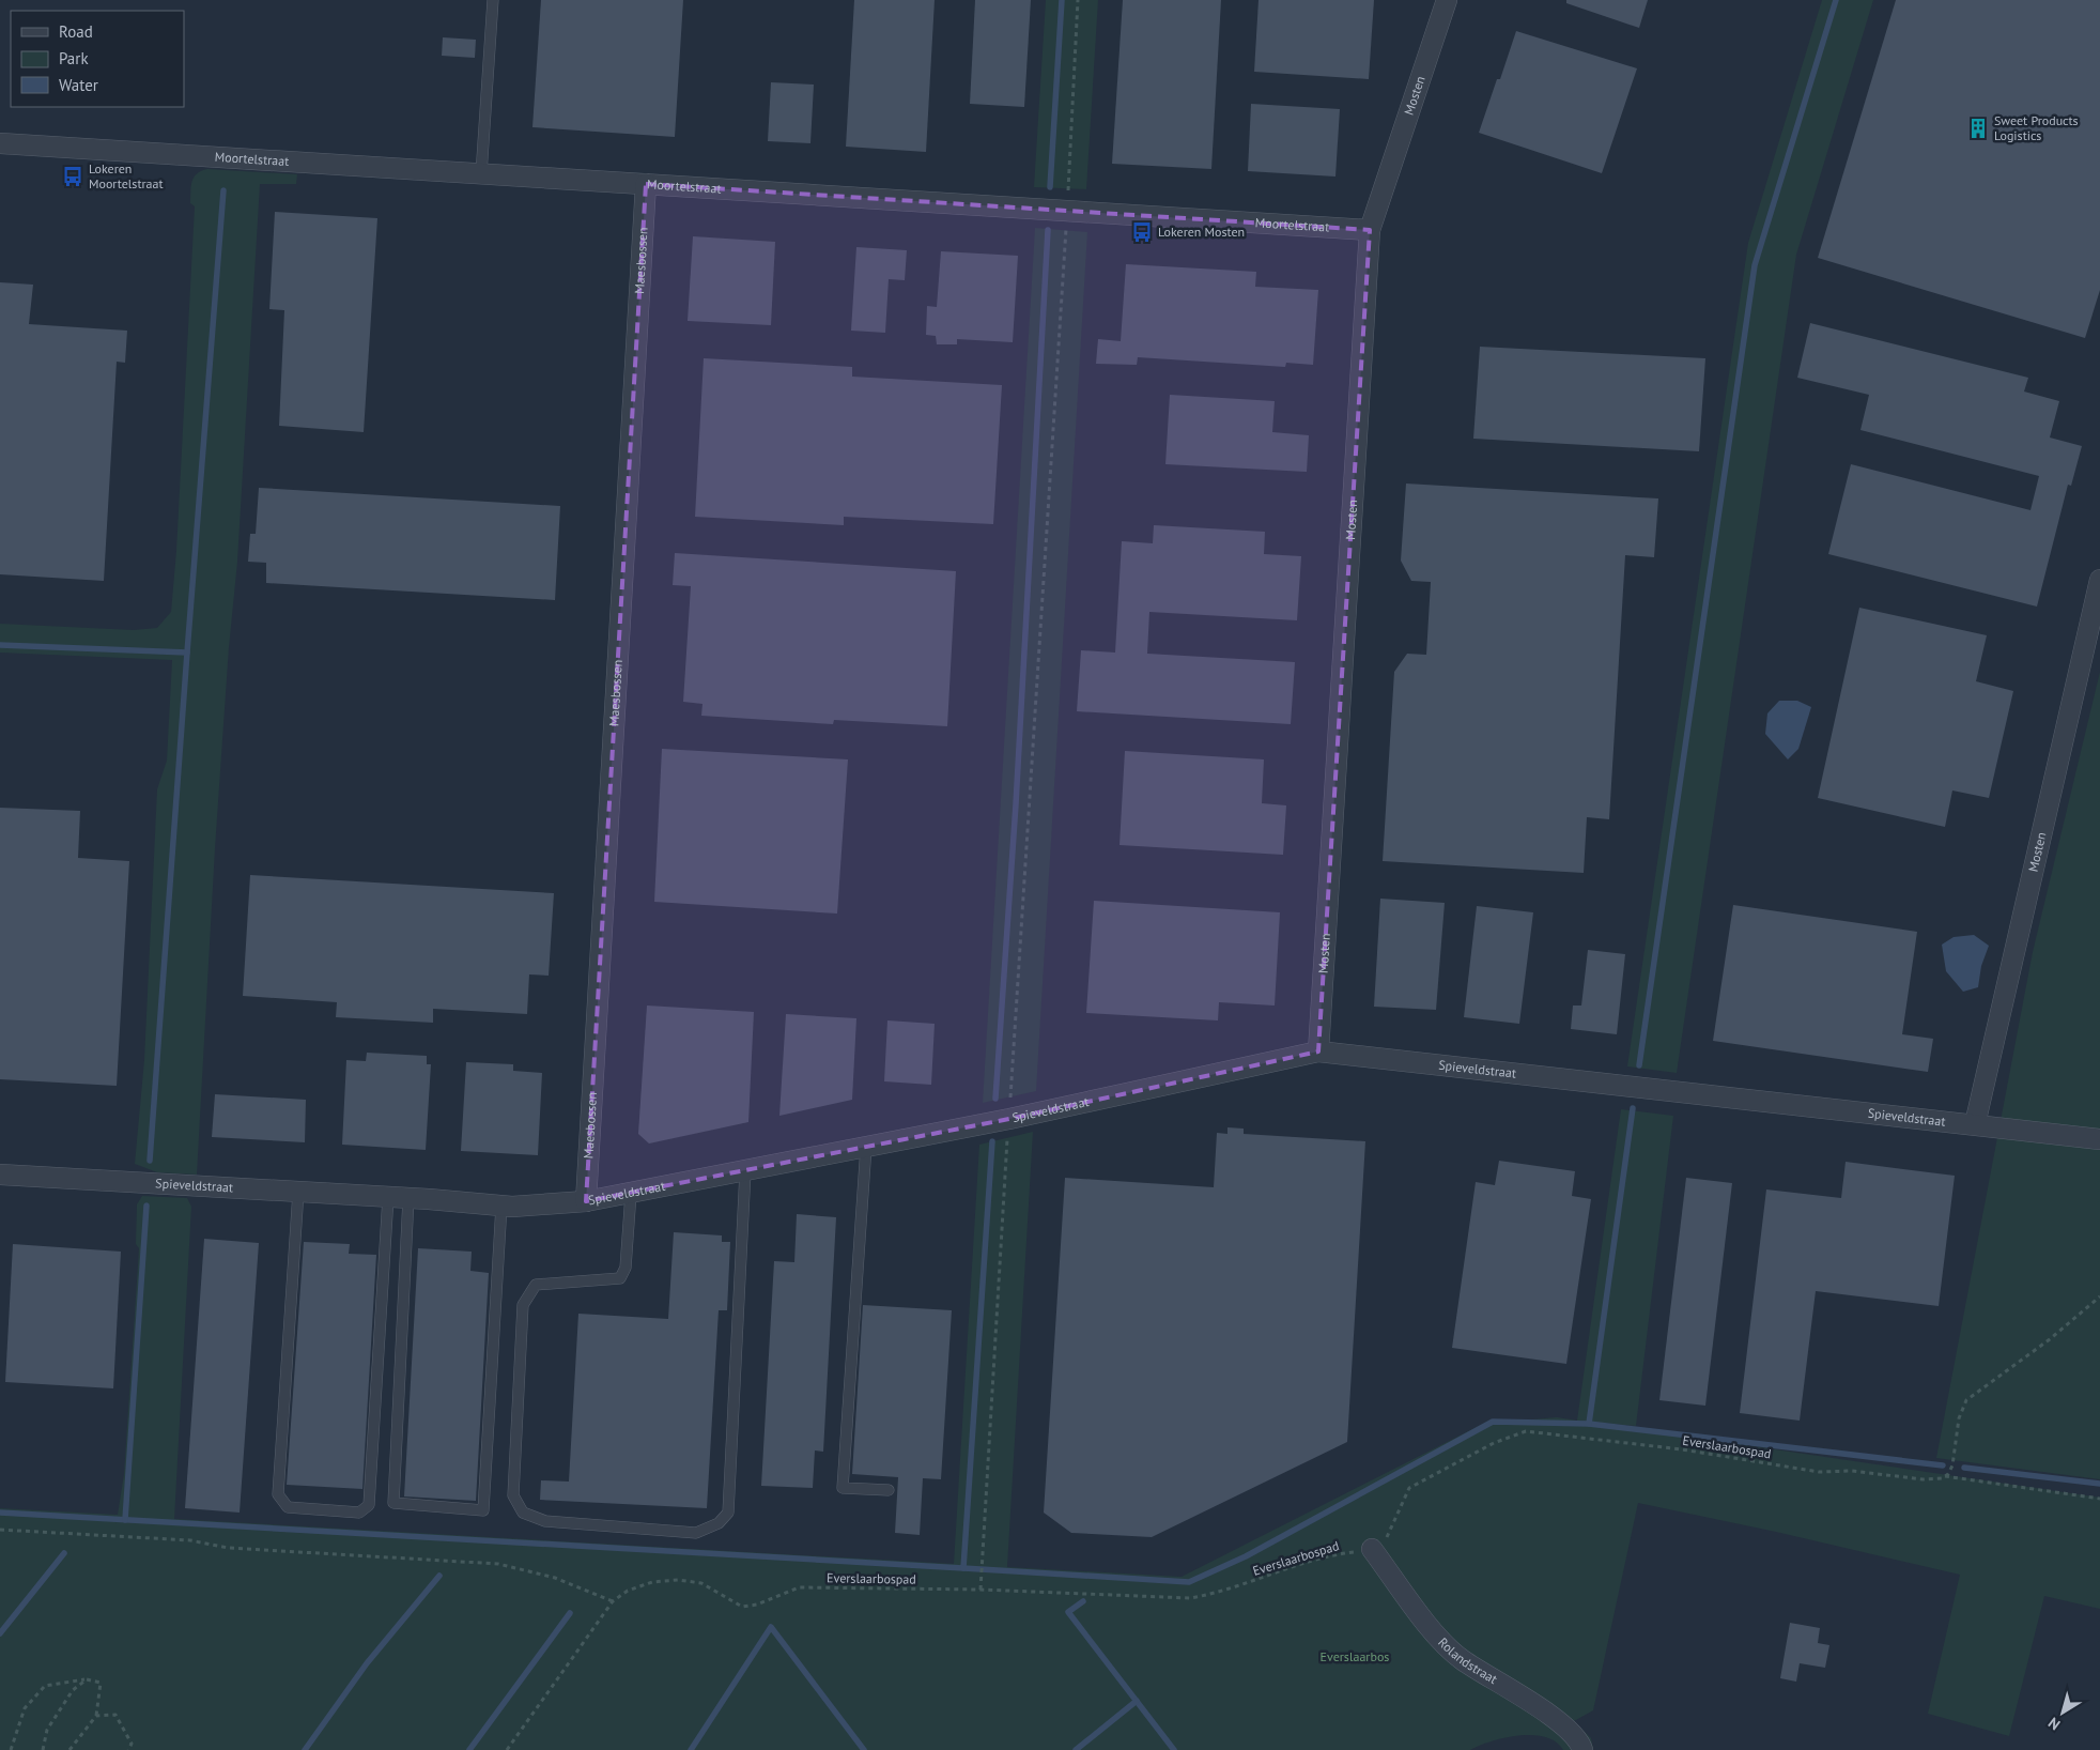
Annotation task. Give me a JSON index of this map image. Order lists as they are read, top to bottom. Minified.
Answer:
{"streets":{"street":["Mosten","Moortelstraat","Maesbossen","Spieveldstraat","Rolandstraat"],"path":["Everslaarbospad"]},"crossings":[["Mosten","Moortelstraat"],["Mosten","Spieveldstraat"],["Moortelstraat","Maesbossen"],["Maesbossen","Spieveldstraat"],["Everslaarbospad","Rolandstraat"]],"parks":["Everslaarbos"],"places":{"building":["Sweet Products Logistics"],"bus stop":["Lokeren Moortelstraat","Lokeren Mosten"]},"legend":["Road","Park","Water"],"north":"bottom left"}
